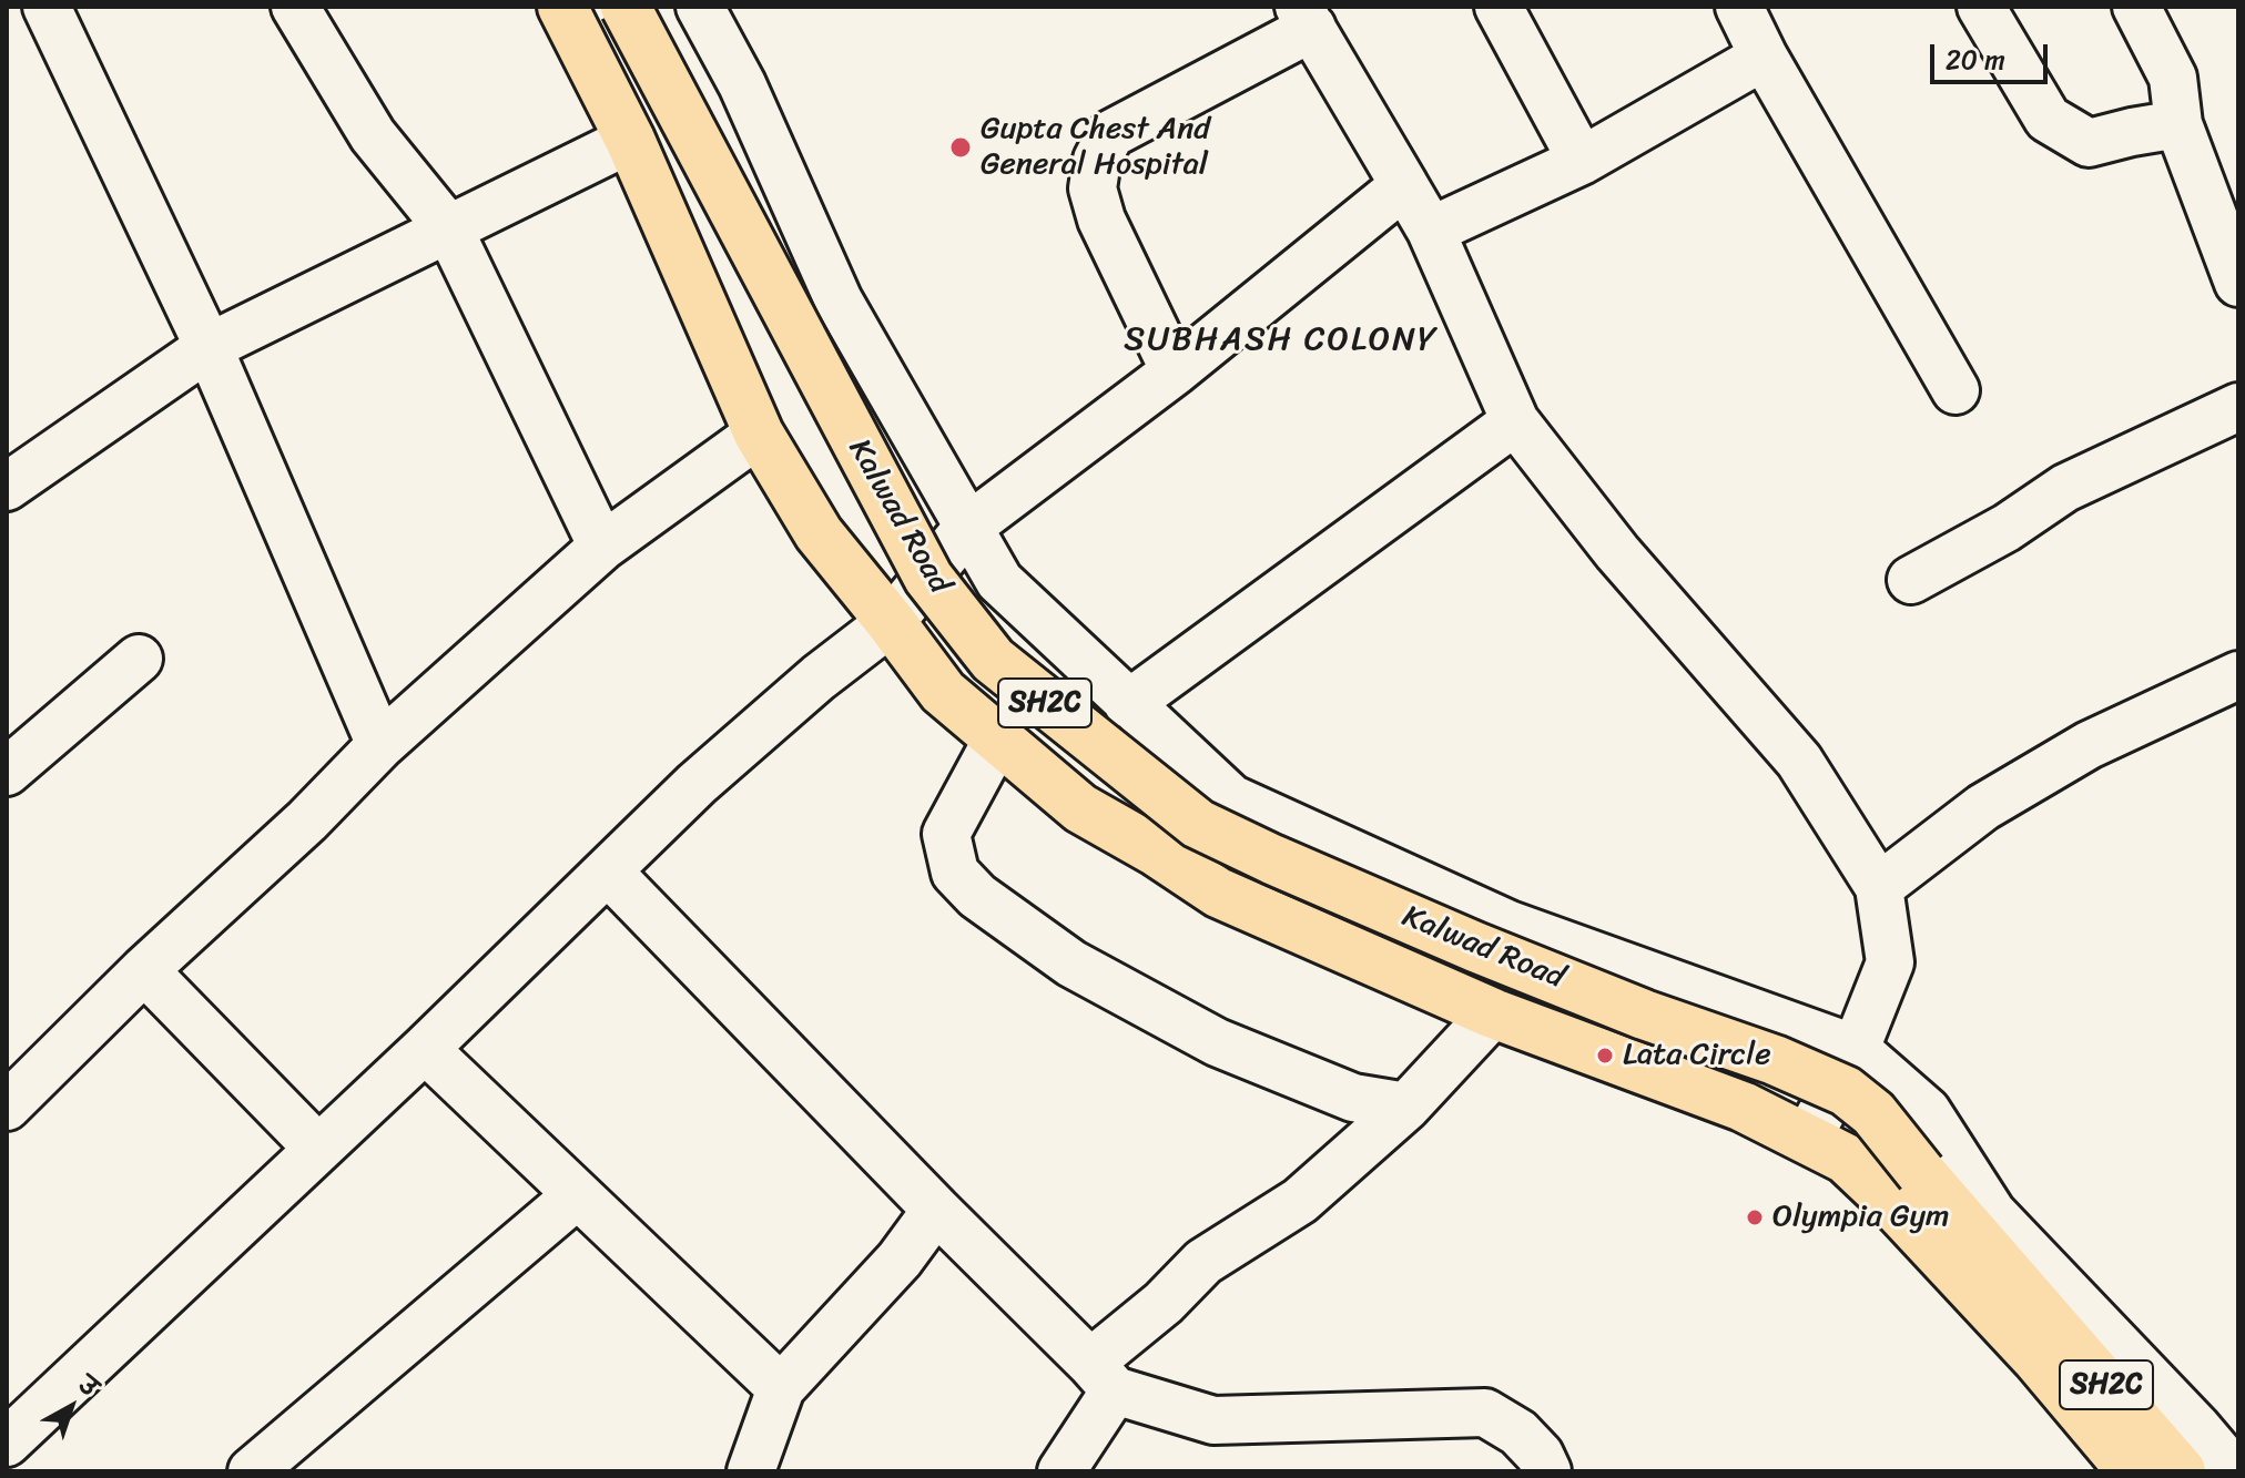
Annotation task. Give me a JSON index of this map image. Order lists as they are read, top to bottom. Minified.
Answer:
{"streets":{"main road":["Kalwad Road","SH2C"]},"crossings":[["Kalwad Road","SH2C"]],"districts":["SUBHASH COLONY"],"places":["Gupta Chest And General Hospital","Lata Circle","Olympia Gym"],"scale_bar":"20 m","north":"top right"}
